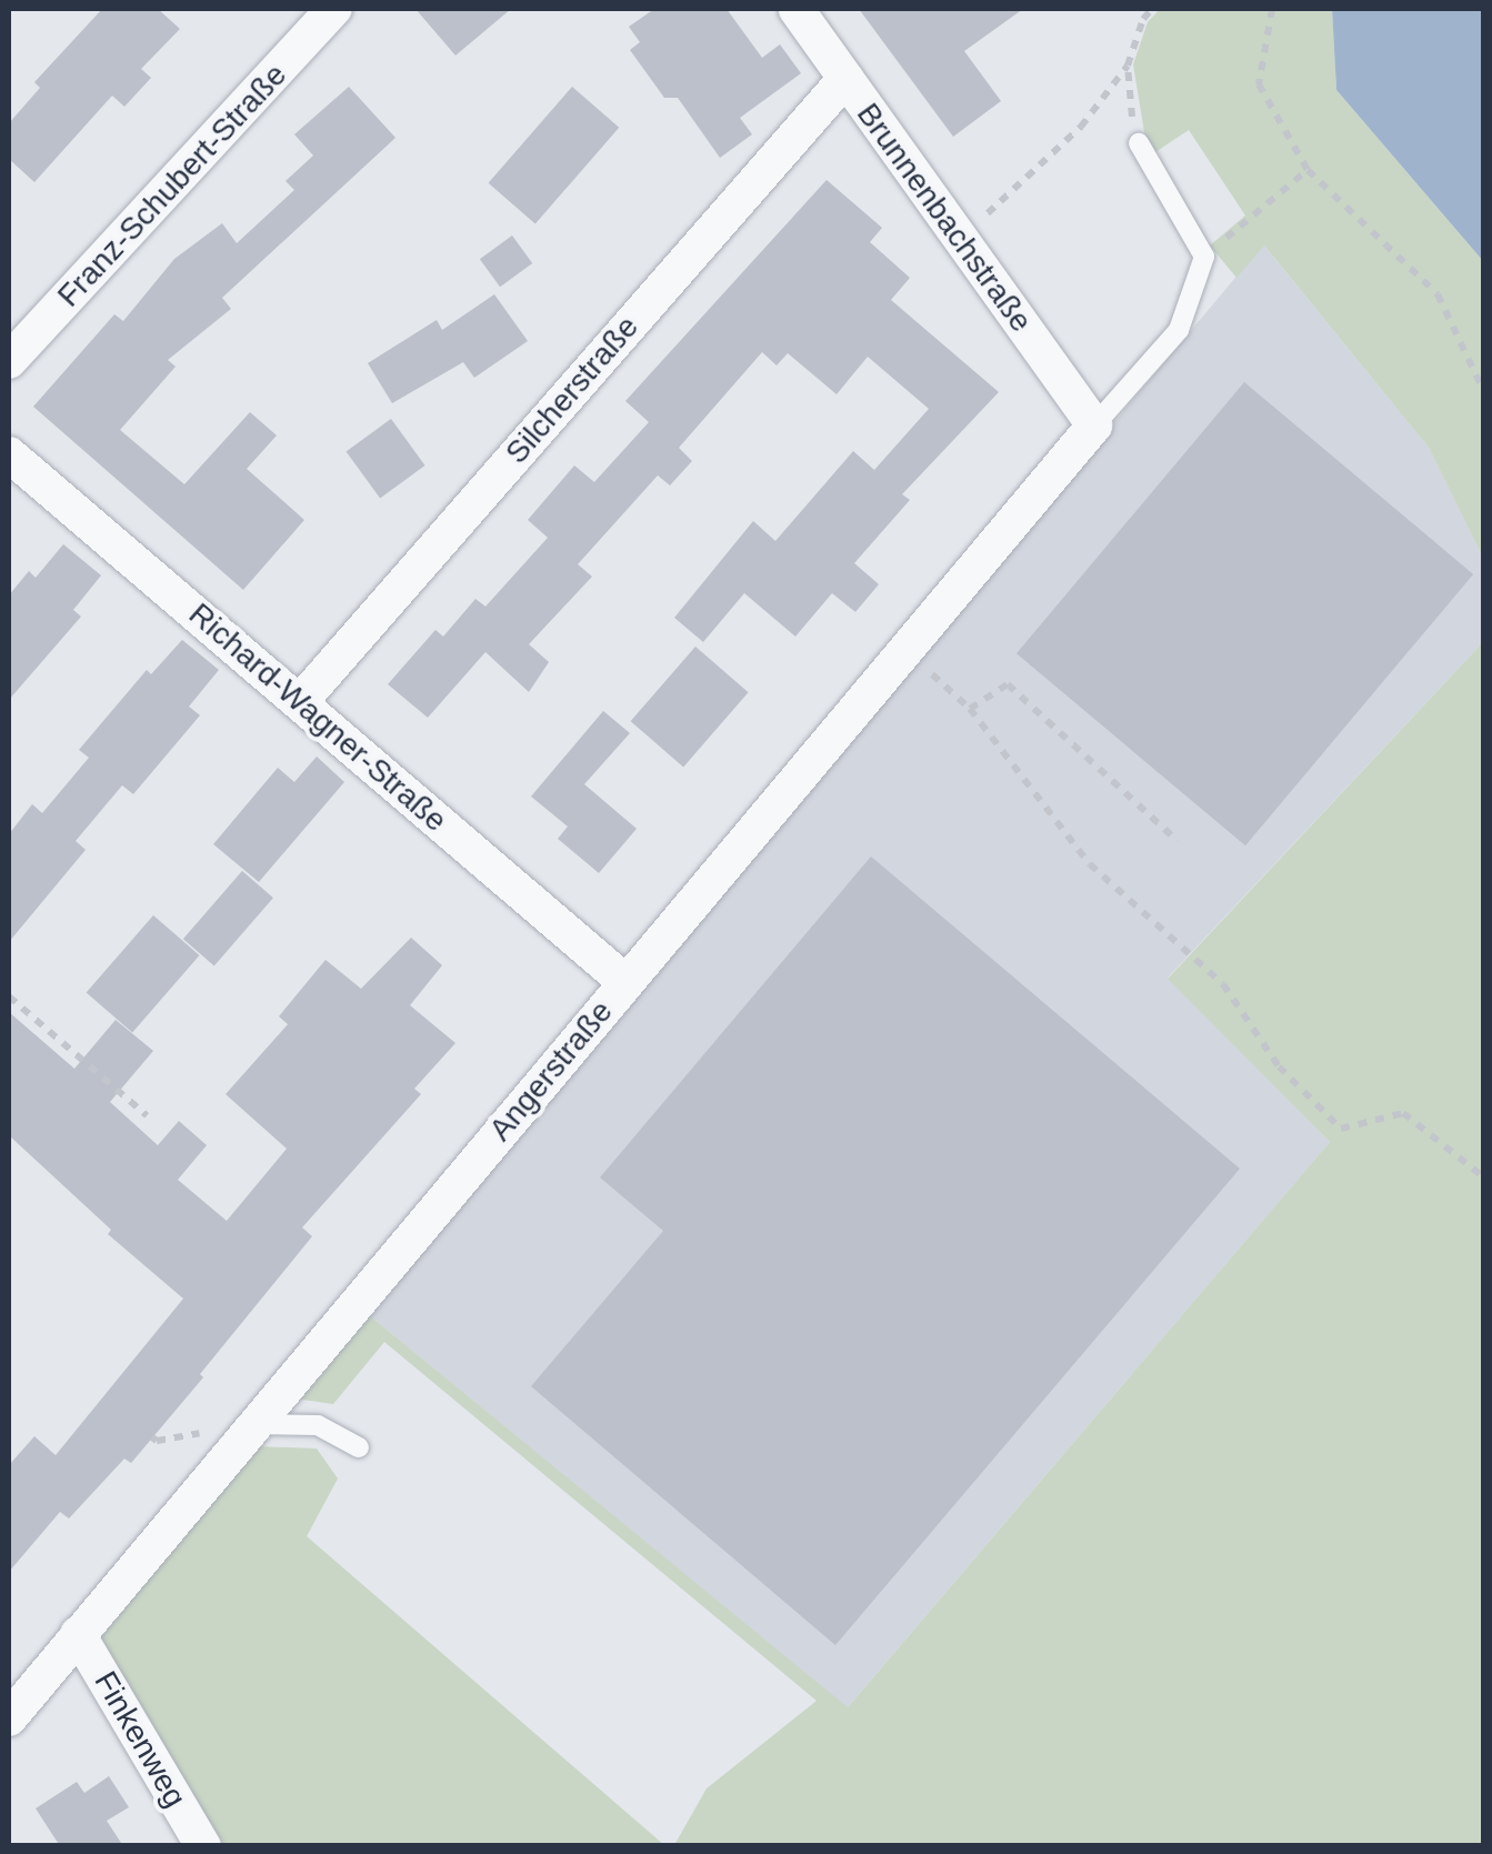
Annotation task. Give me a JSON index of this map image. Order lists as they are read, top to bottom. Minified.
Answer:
{"streets":{"street":["Franz-Schubert-Straße","Brunnenbachstraße","Silcherstraße","Richard-Wagner-Straße","Angerstraße","Finkenweg"]},"crossings":[["Brunnenbachstraße","Silcherstraße"],["Brunnenbachstraße","Angerstraße"],["Silcherstraße","Richard-Wagner-Straße"],["Richard-Wagner-Straße","Angerstraße"],["Angerstraße","Finkenweg"]]}
